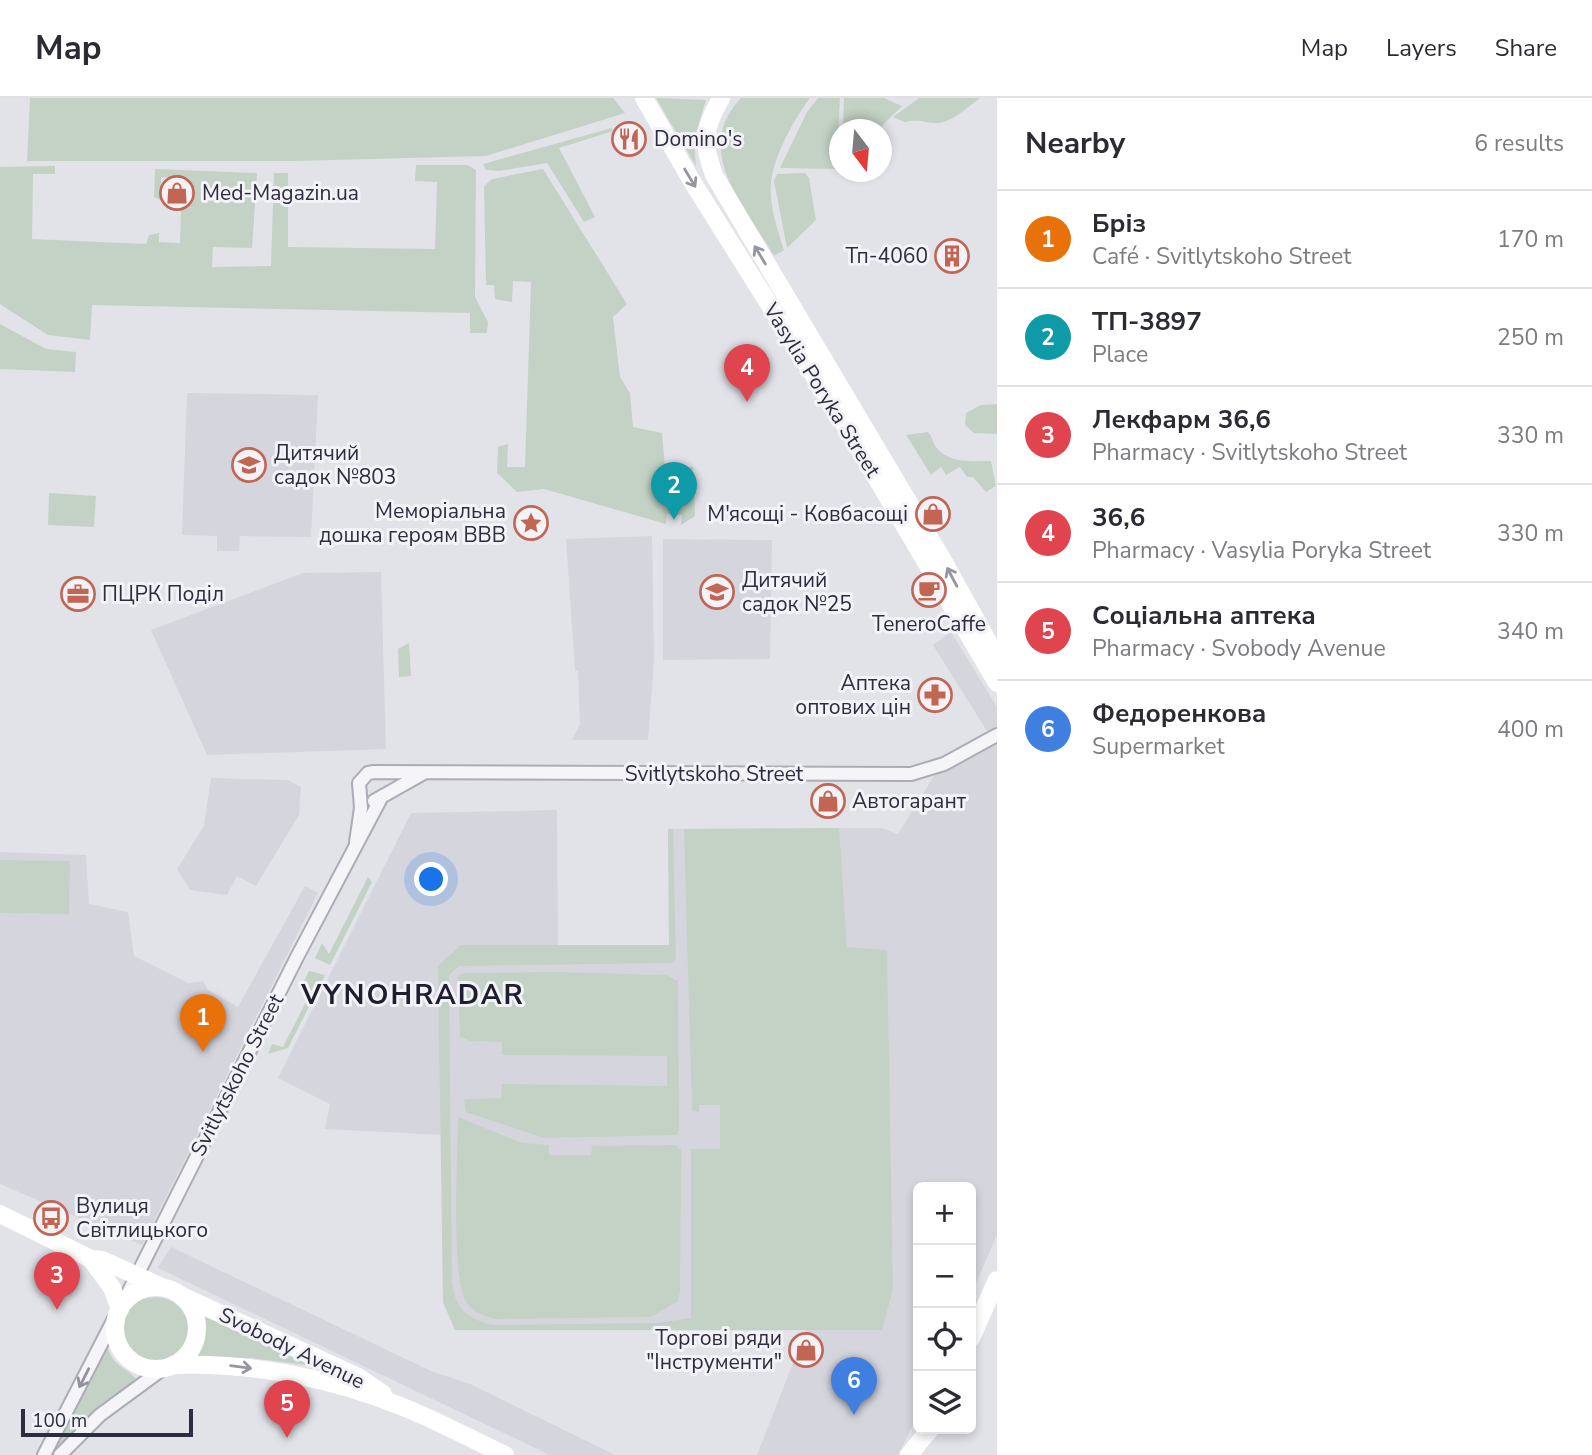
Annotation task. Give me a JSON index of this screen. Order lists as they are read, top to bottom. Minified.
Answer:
{"streets":{"street":["Vasylia Poryka Street","Svitlytskoho Street","Svobody Avenue"]},"crossings":[["Svitlytskoho Street","Svobody Avenue"]],"districts":["VYNOHRADAR"],"places":{"restaurant":["Domino's"],"shop":["Med-Magazin.ua","М'ясощі - Ковбасощі","Автогарант","Торгові ряди \"Інструменти\""],"building":["Тп-4060"],"school or university":["Дитячий садок №803","Дитячий садок №25"],"place":["Меморіальна дошка героям ВВВ"],"cafe":["TeneroCaffe"],"office":["ПЦРК Поділ"],"pharmacy":["Аптека оптових цін"],"bus stop":["Вулиця Світлицького"]},"scale_bar":"100 m","north":"bottom","page":{"header":"Map","nav":["Map","Layers","Share"],"heading":["Nearby","6 results"],"list":[{"mark":"1","name":"Бріз","note":"Café · Svitlytskoho Street","value":"170 m"},{"mark":"2","name":"ТП-3897","note":"Place","value":"250 m"},{"mark":"3","name":"Лекфарм 36,6","note":"Pharmacy · Svitlytskoho Street","value":"330 m"},{"mark":"4","name":"36,6","note":"Pharmacy · Vasylia Poryka Street","value":"330 m"},{"mark":"5","name":"Соціальна аптека","note":"Pharmacy · Svobody Avenue","value":"340 m"},{"mark":"6","name":"Федоренкова","note":"Supermarket","value":"400 m"}],"pins":["4","2","1","3","6","5"],"map_buttons":["+","−"],"scale":"100 m"}}
